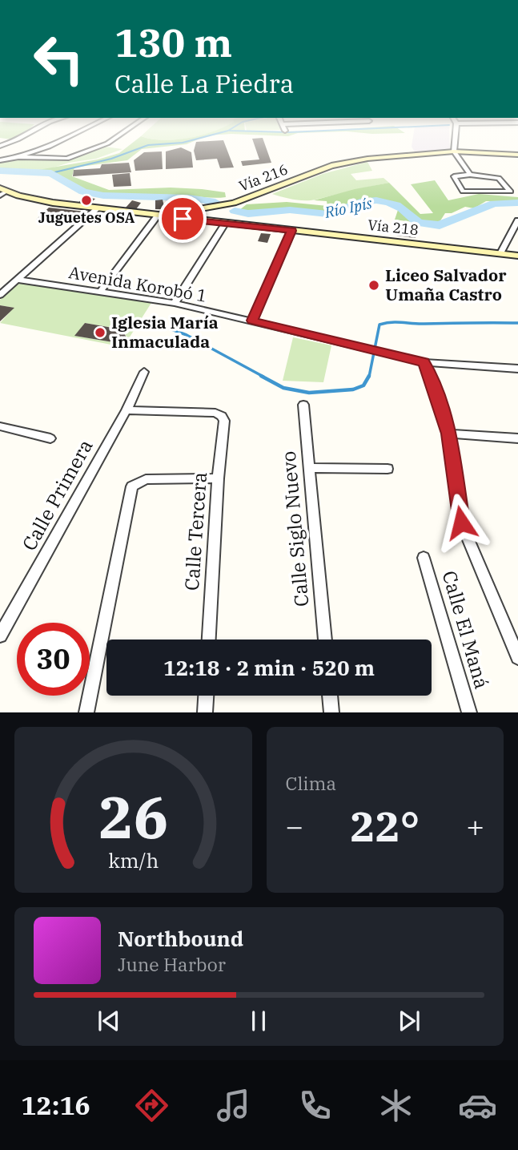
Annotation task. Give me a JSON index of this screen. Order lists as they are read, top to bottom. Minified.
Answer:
{"streets":{"main road":["Vía 216","Vía 218"],"street":["Avenida Korobó 1","Calle Primera","Calle Siglo Nuevo","Calle Tercera","Calle El Maná"]},"crossings":[["Vía 216","Vía 218"],["Calle Primera","Calle Tercera"]],"water":["Río Ipís"],"places":["Juguetes OSA","Liceo Salvador Umaña Castro","Iglesia María Inmaculada"],"page":{"turn":["130 m","Calle La Piedra"],"limit":"30","trip":"12:18 · 2 min · 520 m","tile":"Clima","heat":["−","22°","+"],"song":["Northbound","June Harbor"],"tabs":"12:16","gauge":["26","km/h"]}}
